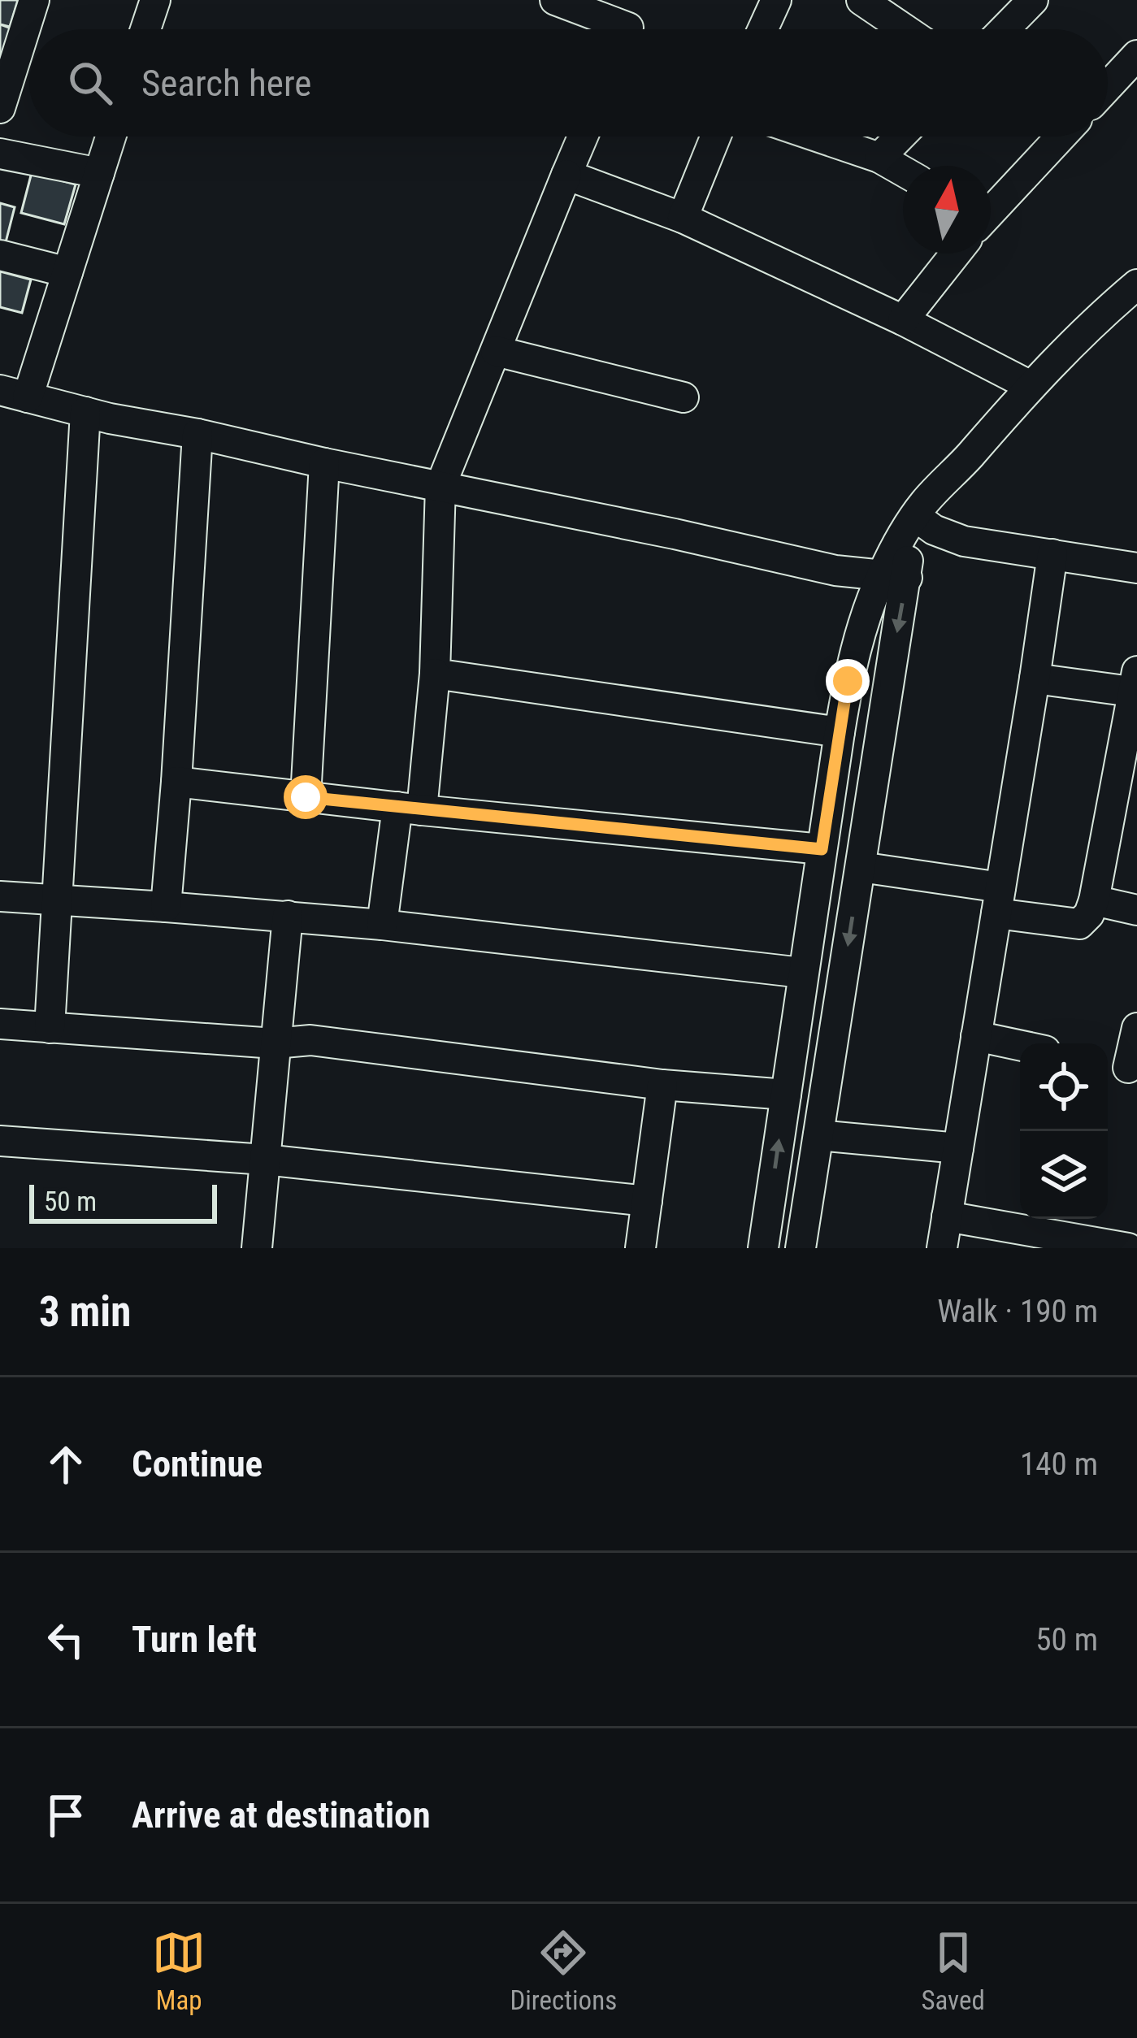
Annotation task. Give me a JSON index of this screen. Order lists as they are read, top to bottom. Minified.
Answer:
{"scale_bar":"50 m","north":"top","page":{"search":"Search here","scale":"50 m","heading":["3 min","Walk · 190 m"],"list":[["Continue","140 m"],["Turn left","50 m"],"Arrive at destination"],"nav":["Map","Directions","Saved"]}}
